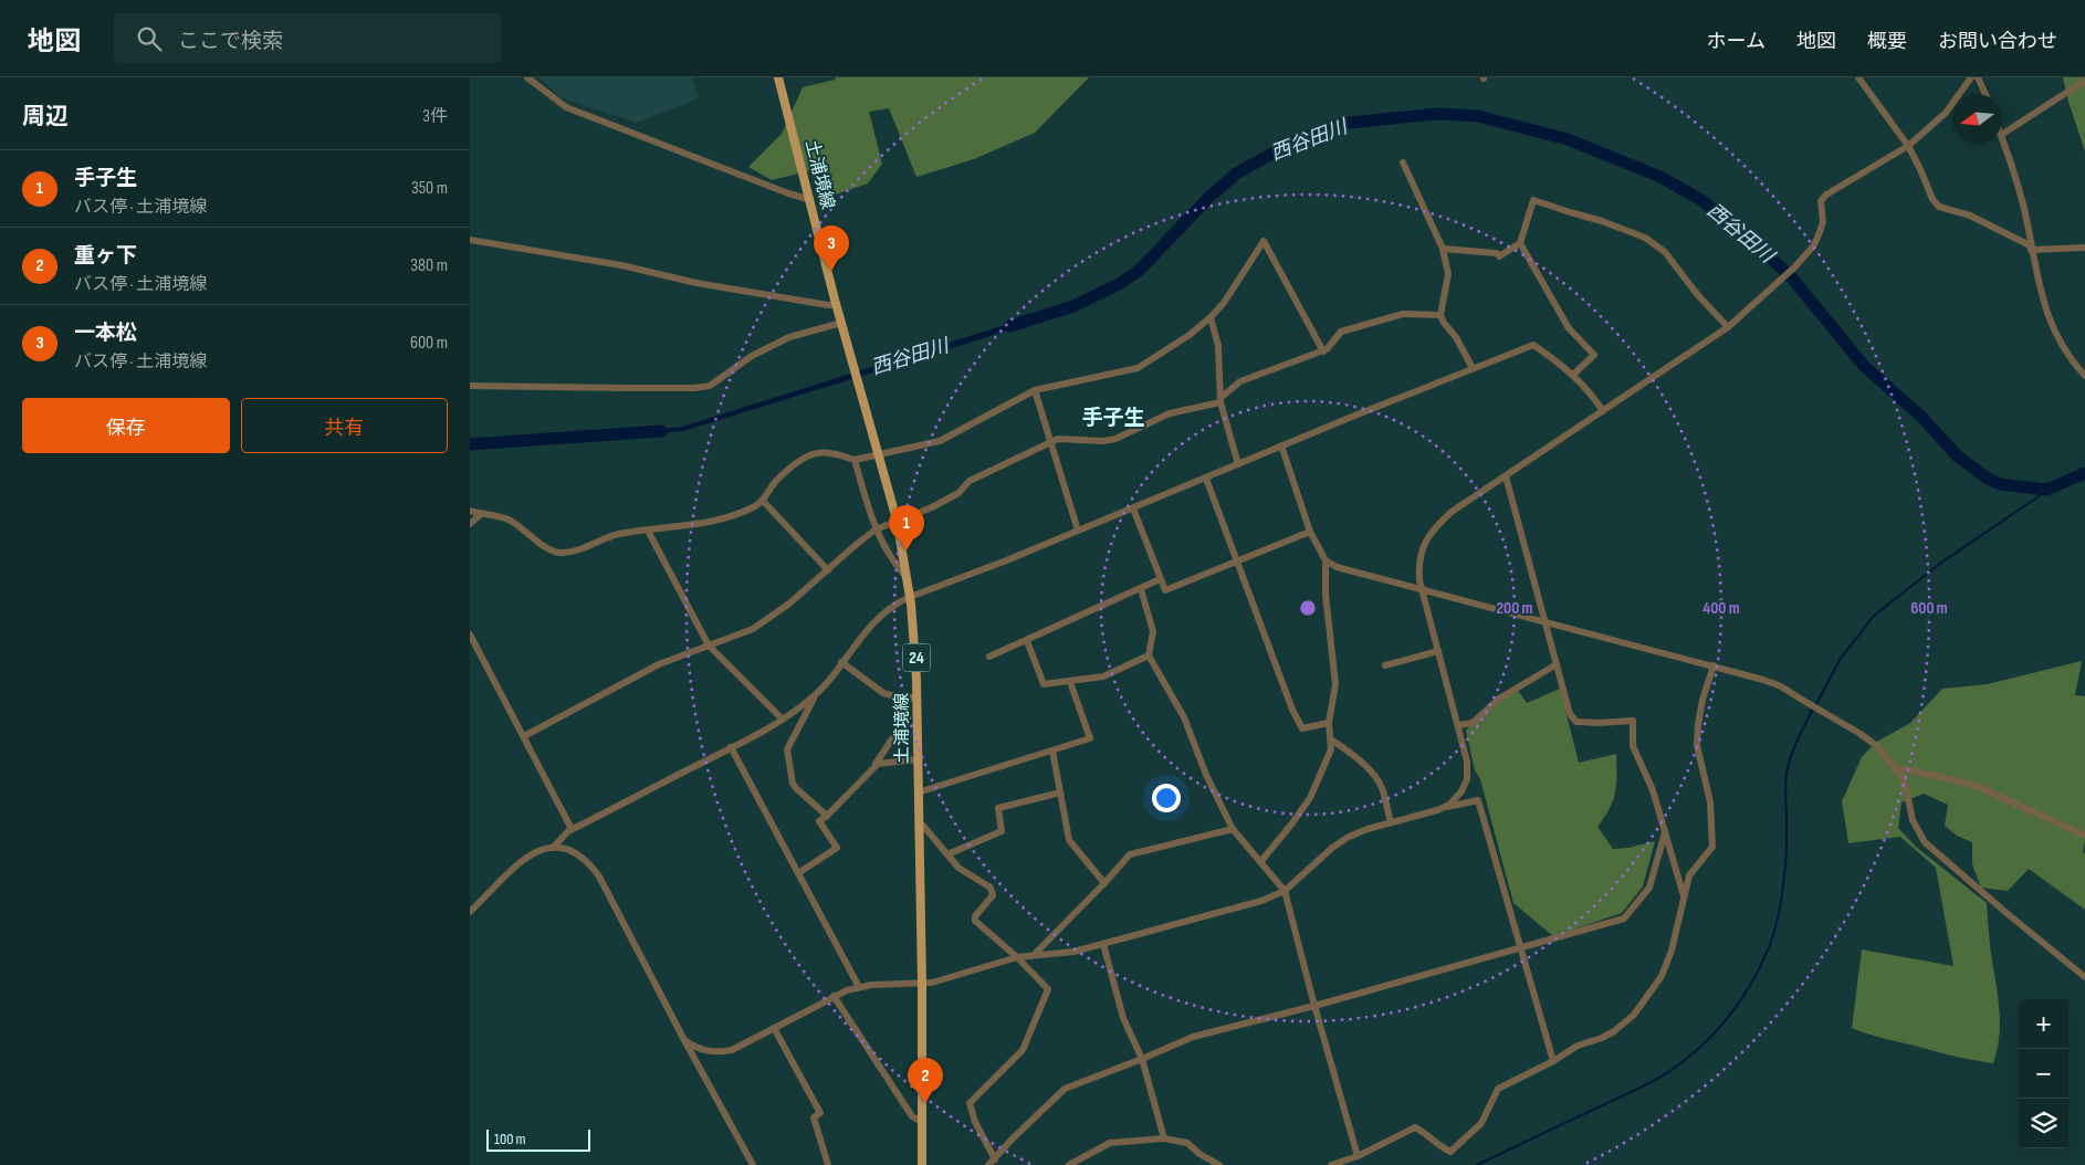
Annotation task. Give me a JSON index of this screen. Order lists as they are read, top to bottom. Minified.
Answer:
{"streets":{"main road":["土浦境線","24"]},"districts":["手子生"],"water":["西谷田川"],"scale_bar":"100 m","north":"left","page":{"header":"地図","search":"ここで検索","nav":["ホーム","地図","概要","お問い合わせ"],"heading":["周辺","3件"],"list":[{"mark":"1","name":"手子生","note":"バス停 · 土浦境線","value":"350 m"},{"mark":"2","name":"重ヶ下","note":"バス停 · 土浦境線","value":"380 m"},{"mark":"3","name":"一本松","note":"バス停 · 土浦境線","value":"600 m"}],"pins":["3","1","2"],"buttons":["保存","共有"],"map_buttons":["+","−"],"scale":"100 m"},"rings":["200 m","400 m","600 m"]}
